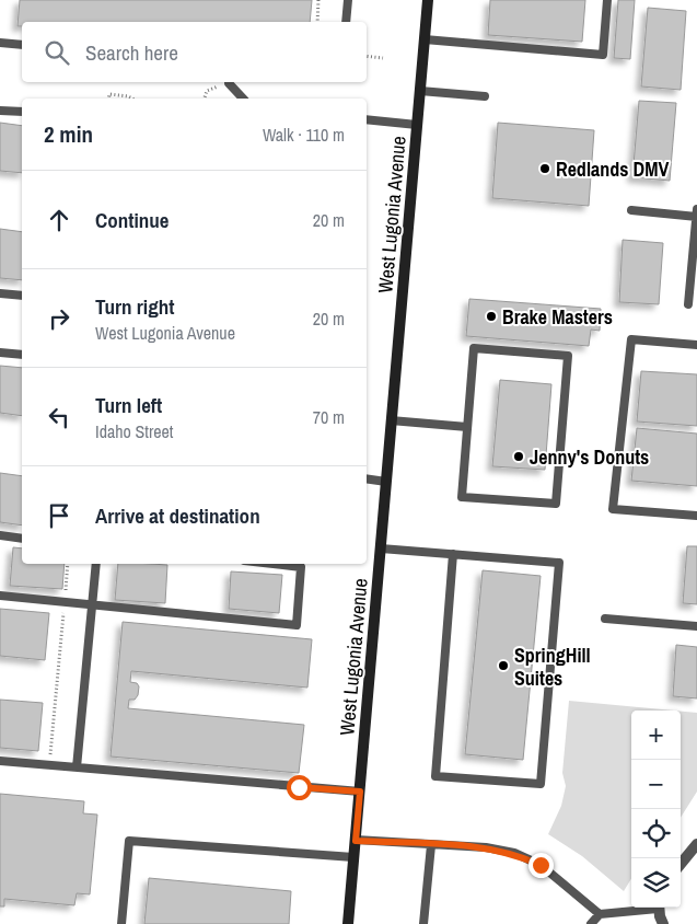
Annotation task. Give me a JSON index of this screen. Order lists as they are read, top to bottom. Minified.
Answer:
{"streets":{"street":["West Lugonia Avenue"]},"places":["Redlands DMV","Brake Masters","Jenny's Donuts","SpringHill Suites"],"page":{"search":"Search here","heading":["2 min","Walk · 110 m"],"list":[["Continue","20 m"],["Turn right","West Lugonia Avenue","20 m"],["Turn left","Idaho Street","70 m"],"Arrive at destination"],"map_buttons":["+","−"]}}
